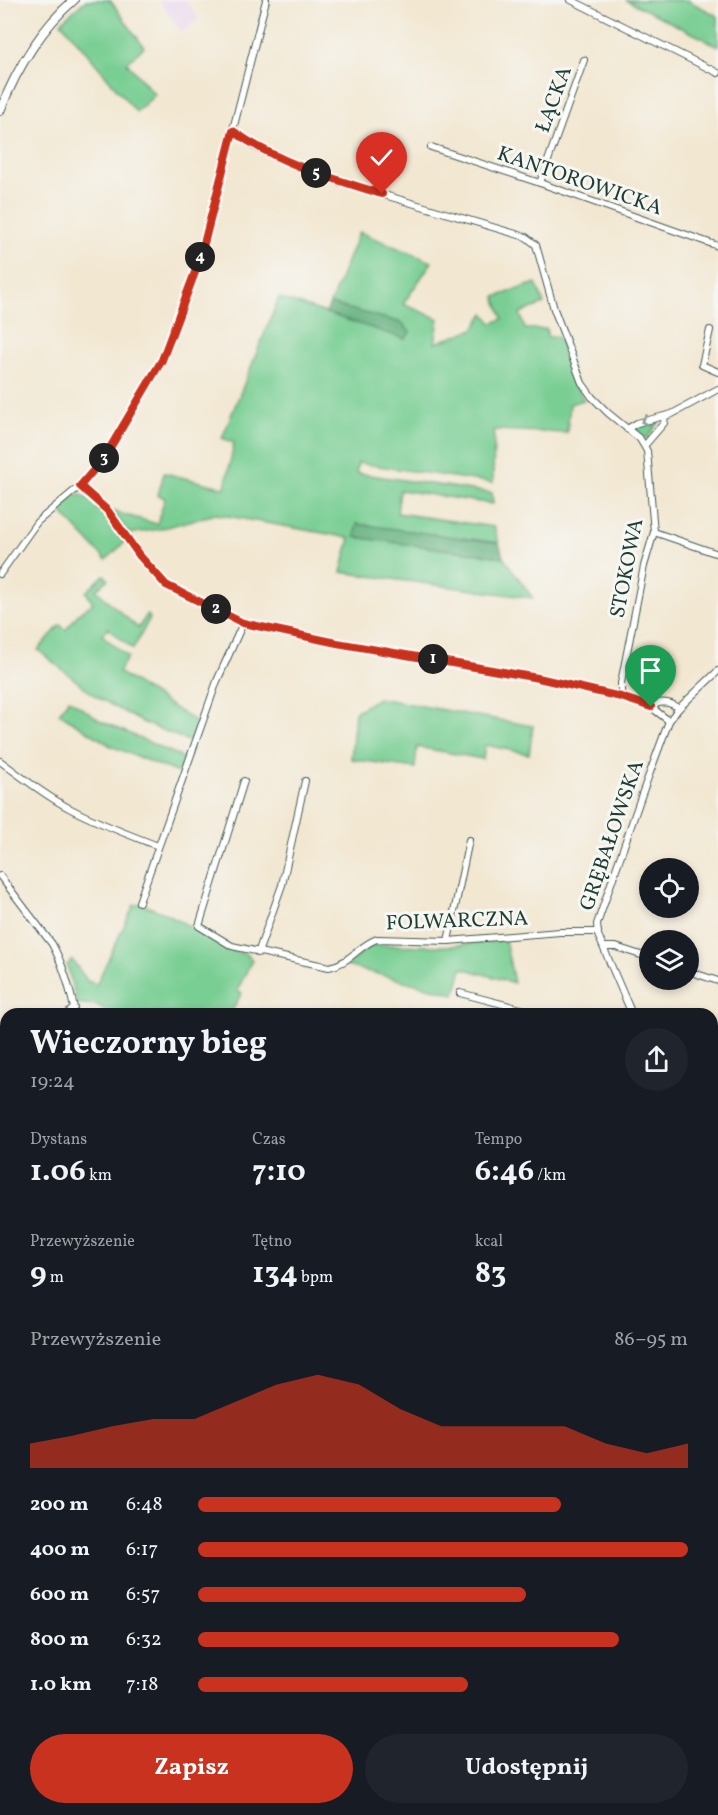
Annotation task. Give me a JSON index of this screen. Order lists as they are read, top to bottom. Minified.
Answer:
{"streets":{"street":["ŁĄCKA","KANTOROWICKA","STOKOWA","GRĘBAŁOWSKA","FOLWARCZNA"]},"crossings":[["ŁĄCKA","KANTOROWICKA"],["GRĘBAŁOWSKA","FOLWARCZNA"]],"page":{"pins":["5","4","3","2","1"],"heading":["Wieczorny bieg","19:24"],"stats":[["Dystans","1.06 km"],["Czas","7:10"],["Tempo","6:46 /km"],["Przewyższenie","9 m"],["Tętno","134 bpm"],["kcal","83"]],"chart":["Przewyższenie","86–95 m"],"list":[{"name":"200 m","note":"6:48"},{"name":"400 m","note":"6:17"},{"name":"600 m","note":"6:57"},{"name":"800 m","note":"6:32"},{"name":"1.0 km","note":"7:18"}],"buttons":["Zapisz","Udostępnij"]}}
